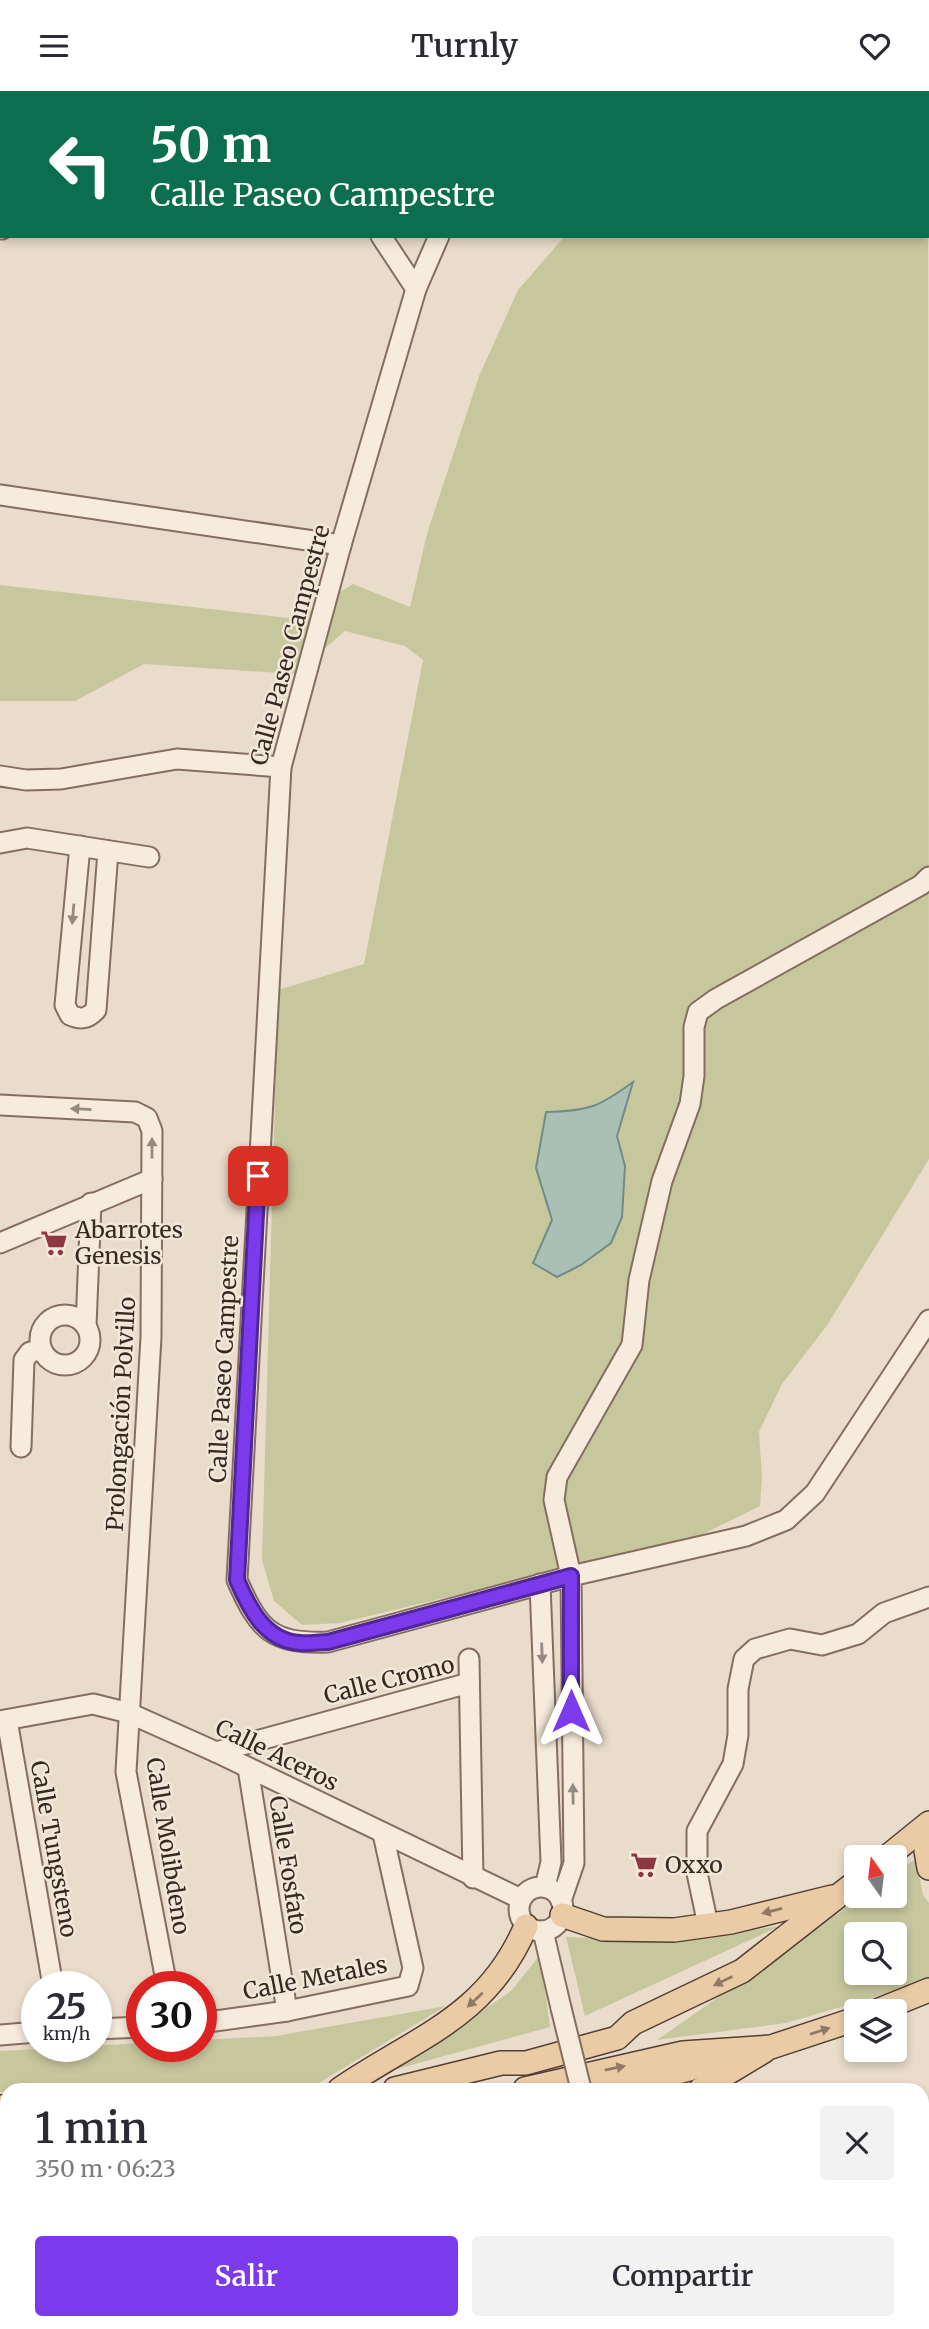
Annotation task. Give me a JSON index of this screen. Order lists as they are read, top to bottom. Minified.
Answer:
{"streets":{"street":["Calle Paseo Campestre","Prolongación Polvillo","Calle Cromo","Calle Aceros","Calle Molibdeno","Calle Tungsteno","Calle Fosfato","Calle Metales"]},"crossings":[["Prolongación Polvillo","Calle Aceros"],["Prolongación Polvillo","Calle Molibdeno"],["Calle Cromo","Calle Aceros"],["Calle Aceros","Calle Molibdeno"],["Calle Aceros","Calle Tungsteno"],["Calle Aceros","Calle Fosfato"],["Calle Aceros","Calle Metales"],["Calle Fosfato","Calle Metales"]],"places":{"supermarket":["Abarrotes Genesis","Oxxo"]},"north":"top","page":{"header":"Turnly","turn":["50 m","Calle Paseo Campestre"],"speed":"25 km/h","limit":"30","heading":["1 min","350 m · 06:23"],"buttons":["Salir","Compartir"]}}
